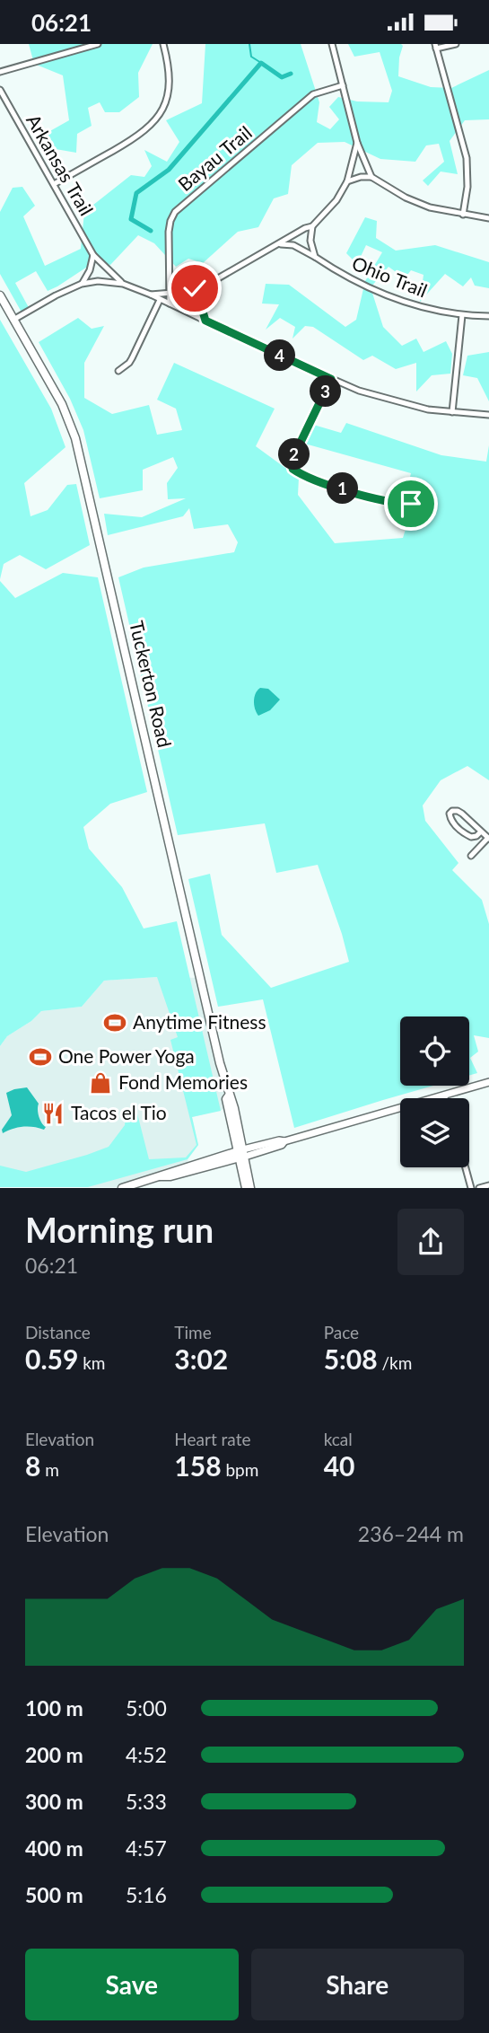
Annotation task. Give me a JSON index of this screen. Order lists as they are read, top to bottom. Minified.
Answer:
{"streets":{"main road":["Tuckerton Road"],"street":["Bayau Trail","Arkansas Trail","Ohio Trail"]},"places":{"sports":["Anytime Fitness","One Power Yoga"],"shop":["Fond Memories"],"restaurant":["Tacos el Tio"]},"page":{"status":"06:21","pins":["4","3","2","1"],"heading":["Morning run","06:21"],"stats":[["Distance","0.59 km"],["Time","3:02"],["Pace","5:08 /km"],["Elevation","8 m"],["Heart rate","158 bpm"],["kcal","40"]],"chart":["Elevation","236–244 m"],"list":[{"name":"100 m","note":"5:00"},{"name":"200 m","note":"4:52"},{"name":"300 m","note":"5:33"},{"name":"400 m","note":"4:57"},{"name":"500 m","note":"5:16"}],"buttons":["Save","Share"]}}
